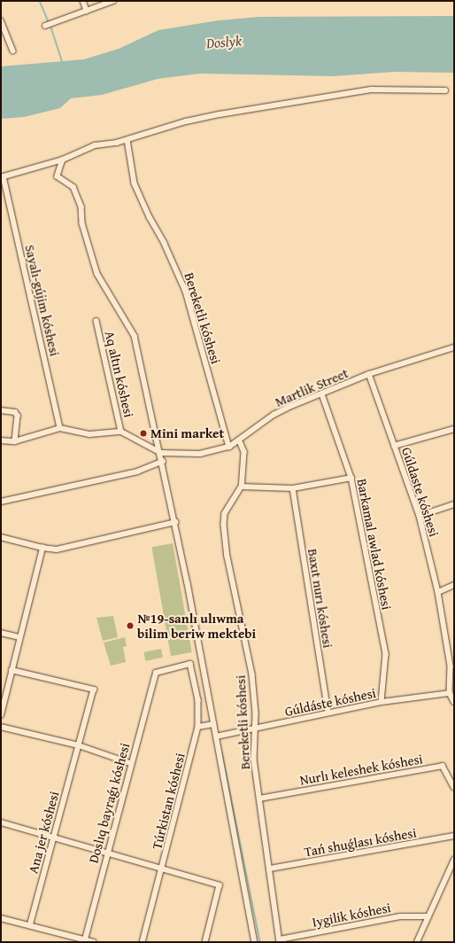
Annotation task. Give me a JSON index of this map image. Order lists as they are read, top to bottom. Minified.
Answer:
{"streets":{"street":["Sayalı-gújim kóshesi","Bereketli kóshesi","Aq altın kóshesi","Martlik Street","Gúldaste kóshesi","Barkamal awlad kóshesi","Baxıt nurı kóshesi","Gúldáste kóshesi","Nurlı keleshek kóshesi","Túrkistan kóshesi","Doslıq bayraǵı kóshesi","Ana jer kóshesi","Tań shuǵlası kóshesi","Iygilik kóshesi"]},"crossings":[["Bereketli kóshesi","Martlik Street"],["Bereketli kóshesi","Gúldáste kóshesi"],["Bereketli kóshesi","Nurlı keleshek kóshesi"],["Bereketli kóshesi","Tań shuǵlası kóshesi"],["Bereketli kóshesi","Iygilik kóshesi"],["Martlik Street","Gúldaste kóshesi"],["Martlik Street","Barkamal awlad kóshesi"],["Gúldaste kóshesi","Gúldáste kóshesi"],["Barkamal awlad kóshesi","Gúldáste kóshesi"],["Baxıt nurı kóshesi","Gúldáste kóshesi"],["Túrkistan kóshesi","Doslıq bayraǵı kóshesi"]],"water":["Doslyk"],"places":["Mini market","№19-sanlı ulıwma bilim beriw mektebi"]}
